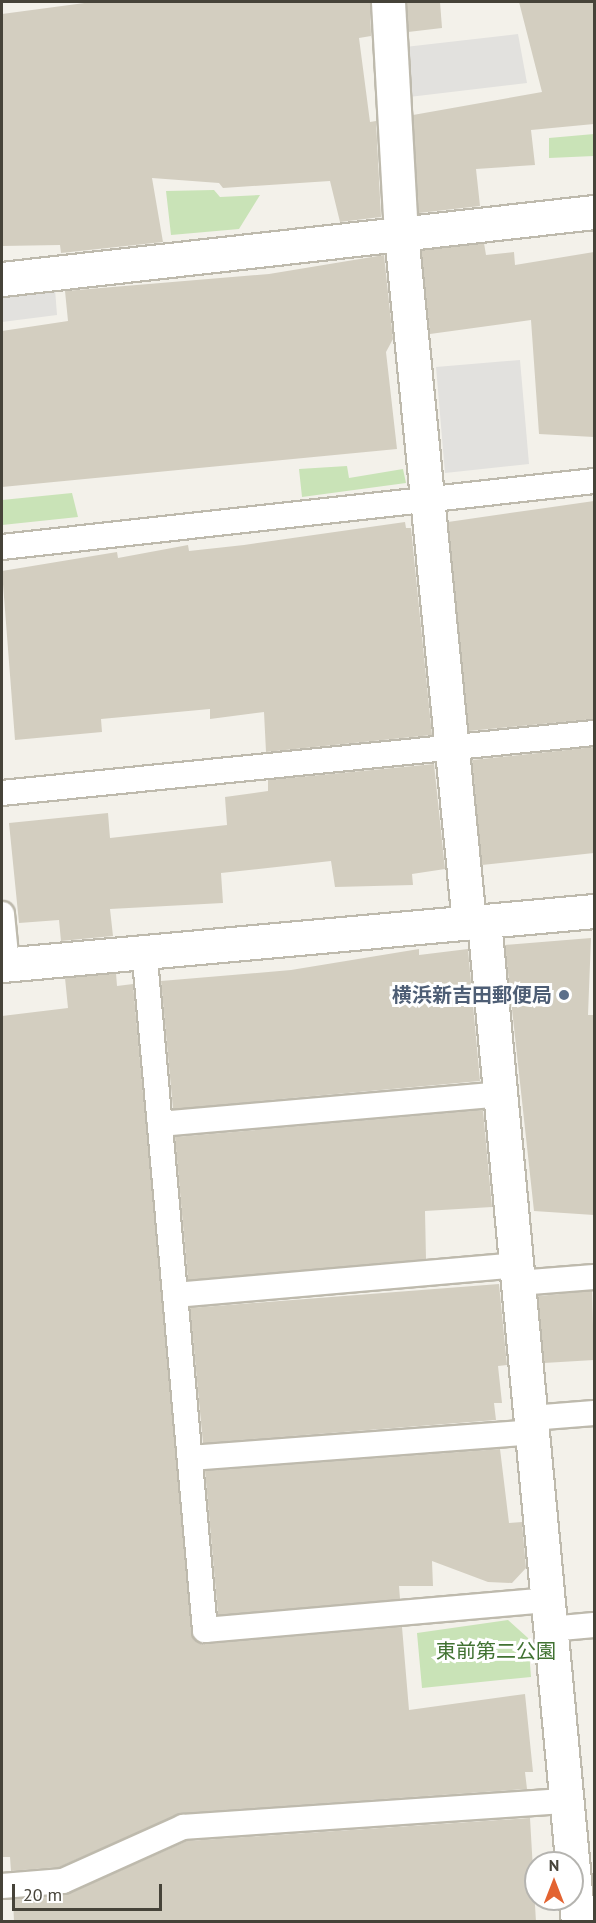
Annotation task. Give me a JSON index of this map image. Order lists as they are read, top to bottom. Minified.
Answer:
{"parks":["東前第二公園"],"places":["横浜新吉田郵便局"],"scale_bar":"20 m","north":"top"}
